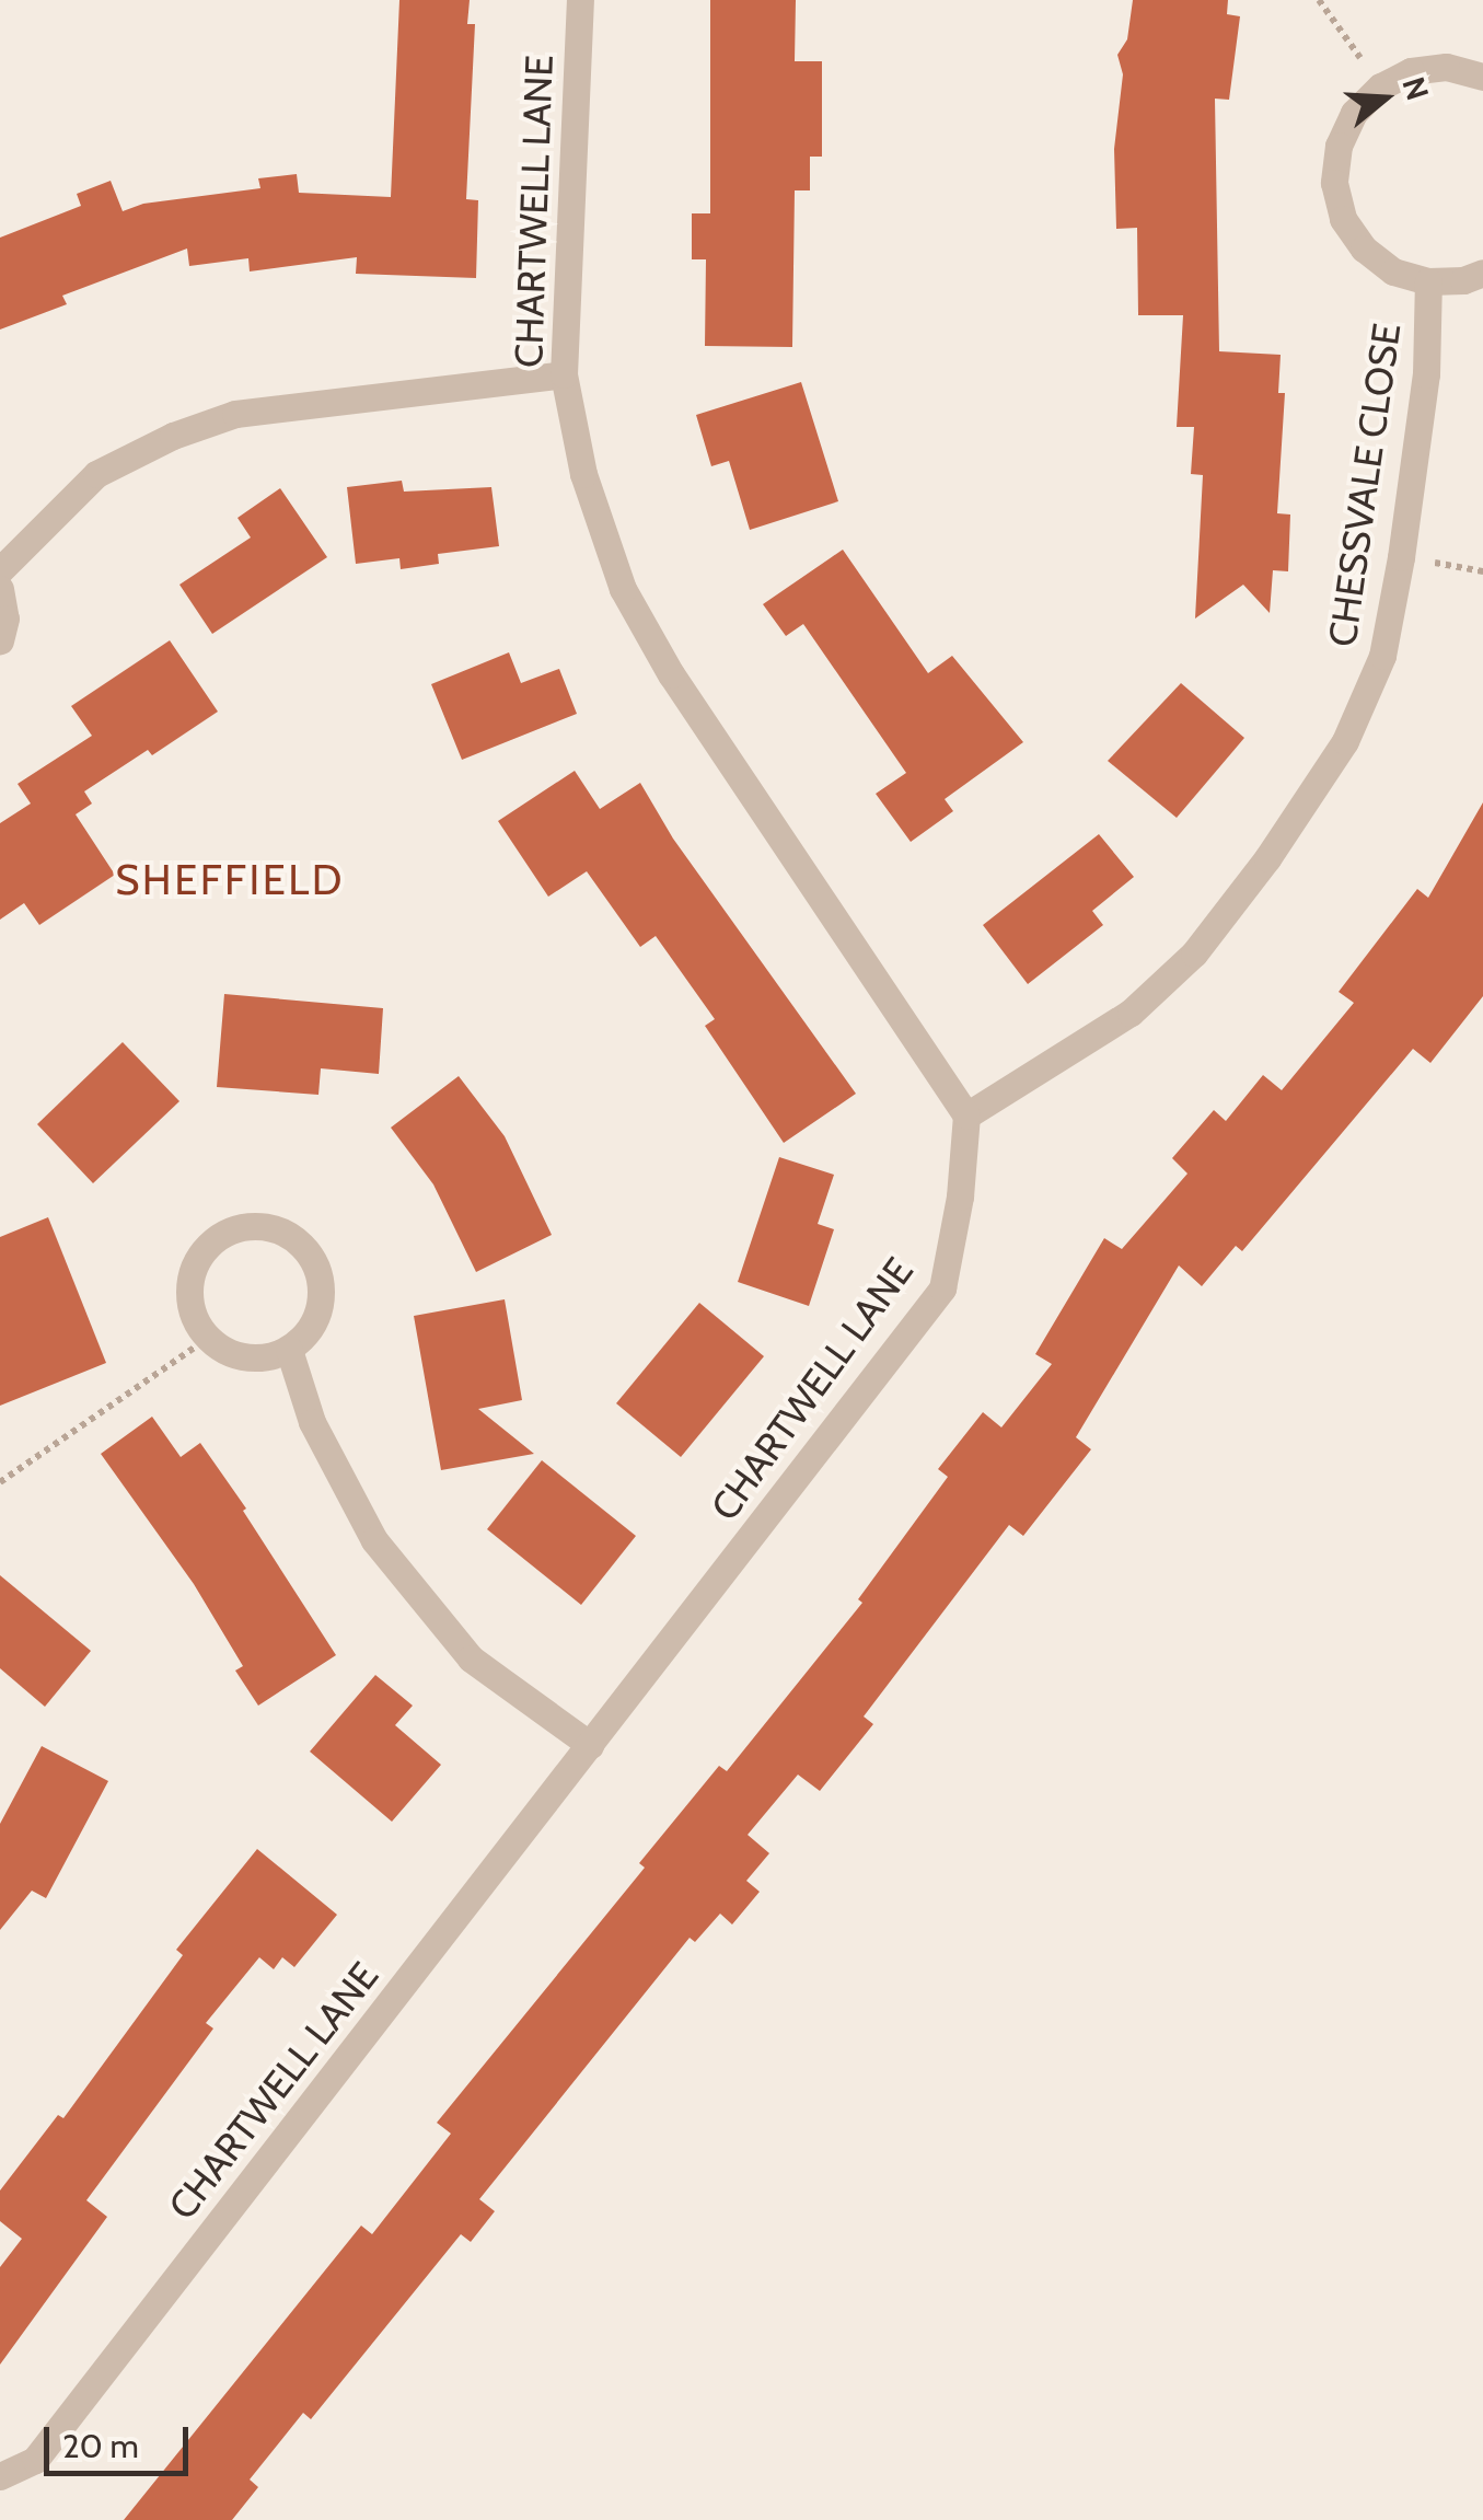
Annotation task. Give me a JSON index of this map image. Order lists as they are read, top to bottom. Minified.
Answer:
{"streets":{"street":["CHARTWELL LANE","CHESSVALE CLOSE"]},"crossings":[["CHARTWELL LANE","CHESSVALE CLOSE"]],"districts":["SHEFFIELD"],"scale_bar":"20 m","north":"right"}
